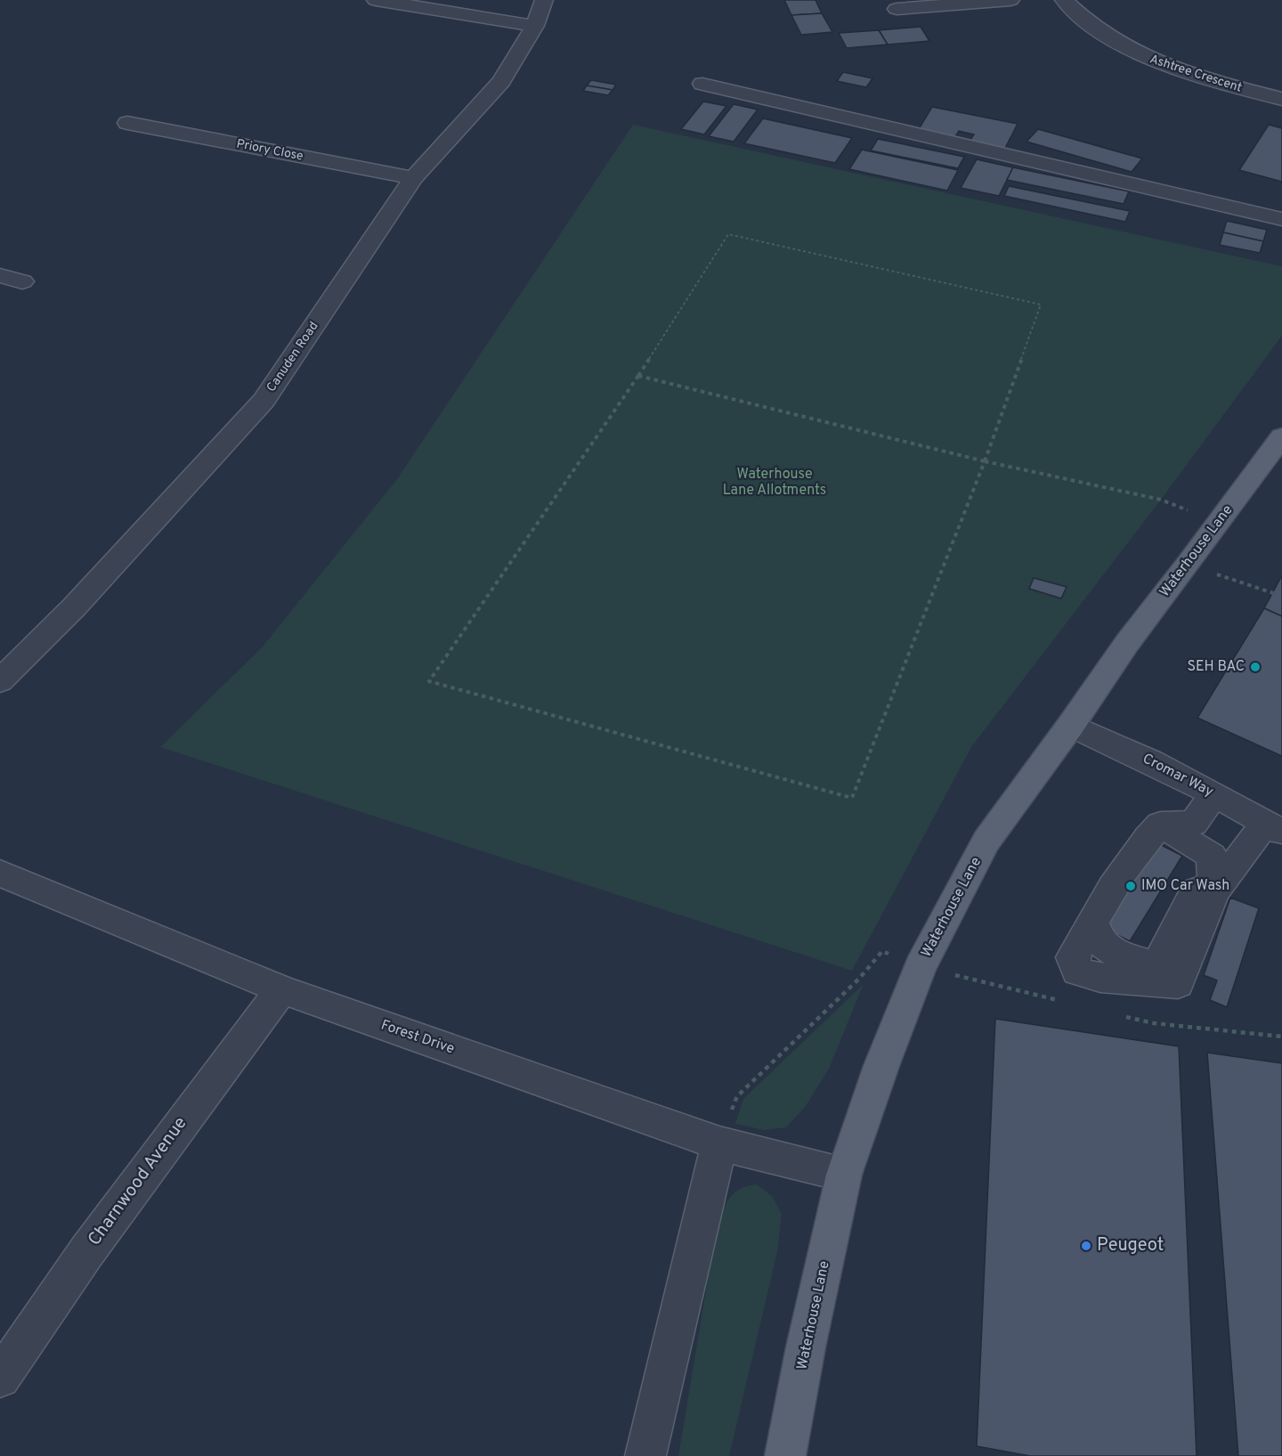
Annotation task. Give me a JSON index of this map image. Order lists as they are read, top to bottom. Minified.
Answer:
{"streets":{"main road":["Waterhouse Lane"],"street":["Ashtree Crescent","Priory Close","Canuden Road","Cromar Way","Forest Drive","Charnwood Avenue"]},"crossings":[["Priory Close","Canuden Road"],["Waterhouse Lane","Cromar Way"],["Waterhouse Lane","Forest Drive"],["Forest Drive","Charnwood Avenue"]],"parks":["Waterhouse Lane Allotments"],"places":["SEH BAC","IMO Car Wash","Peugeot"]}
